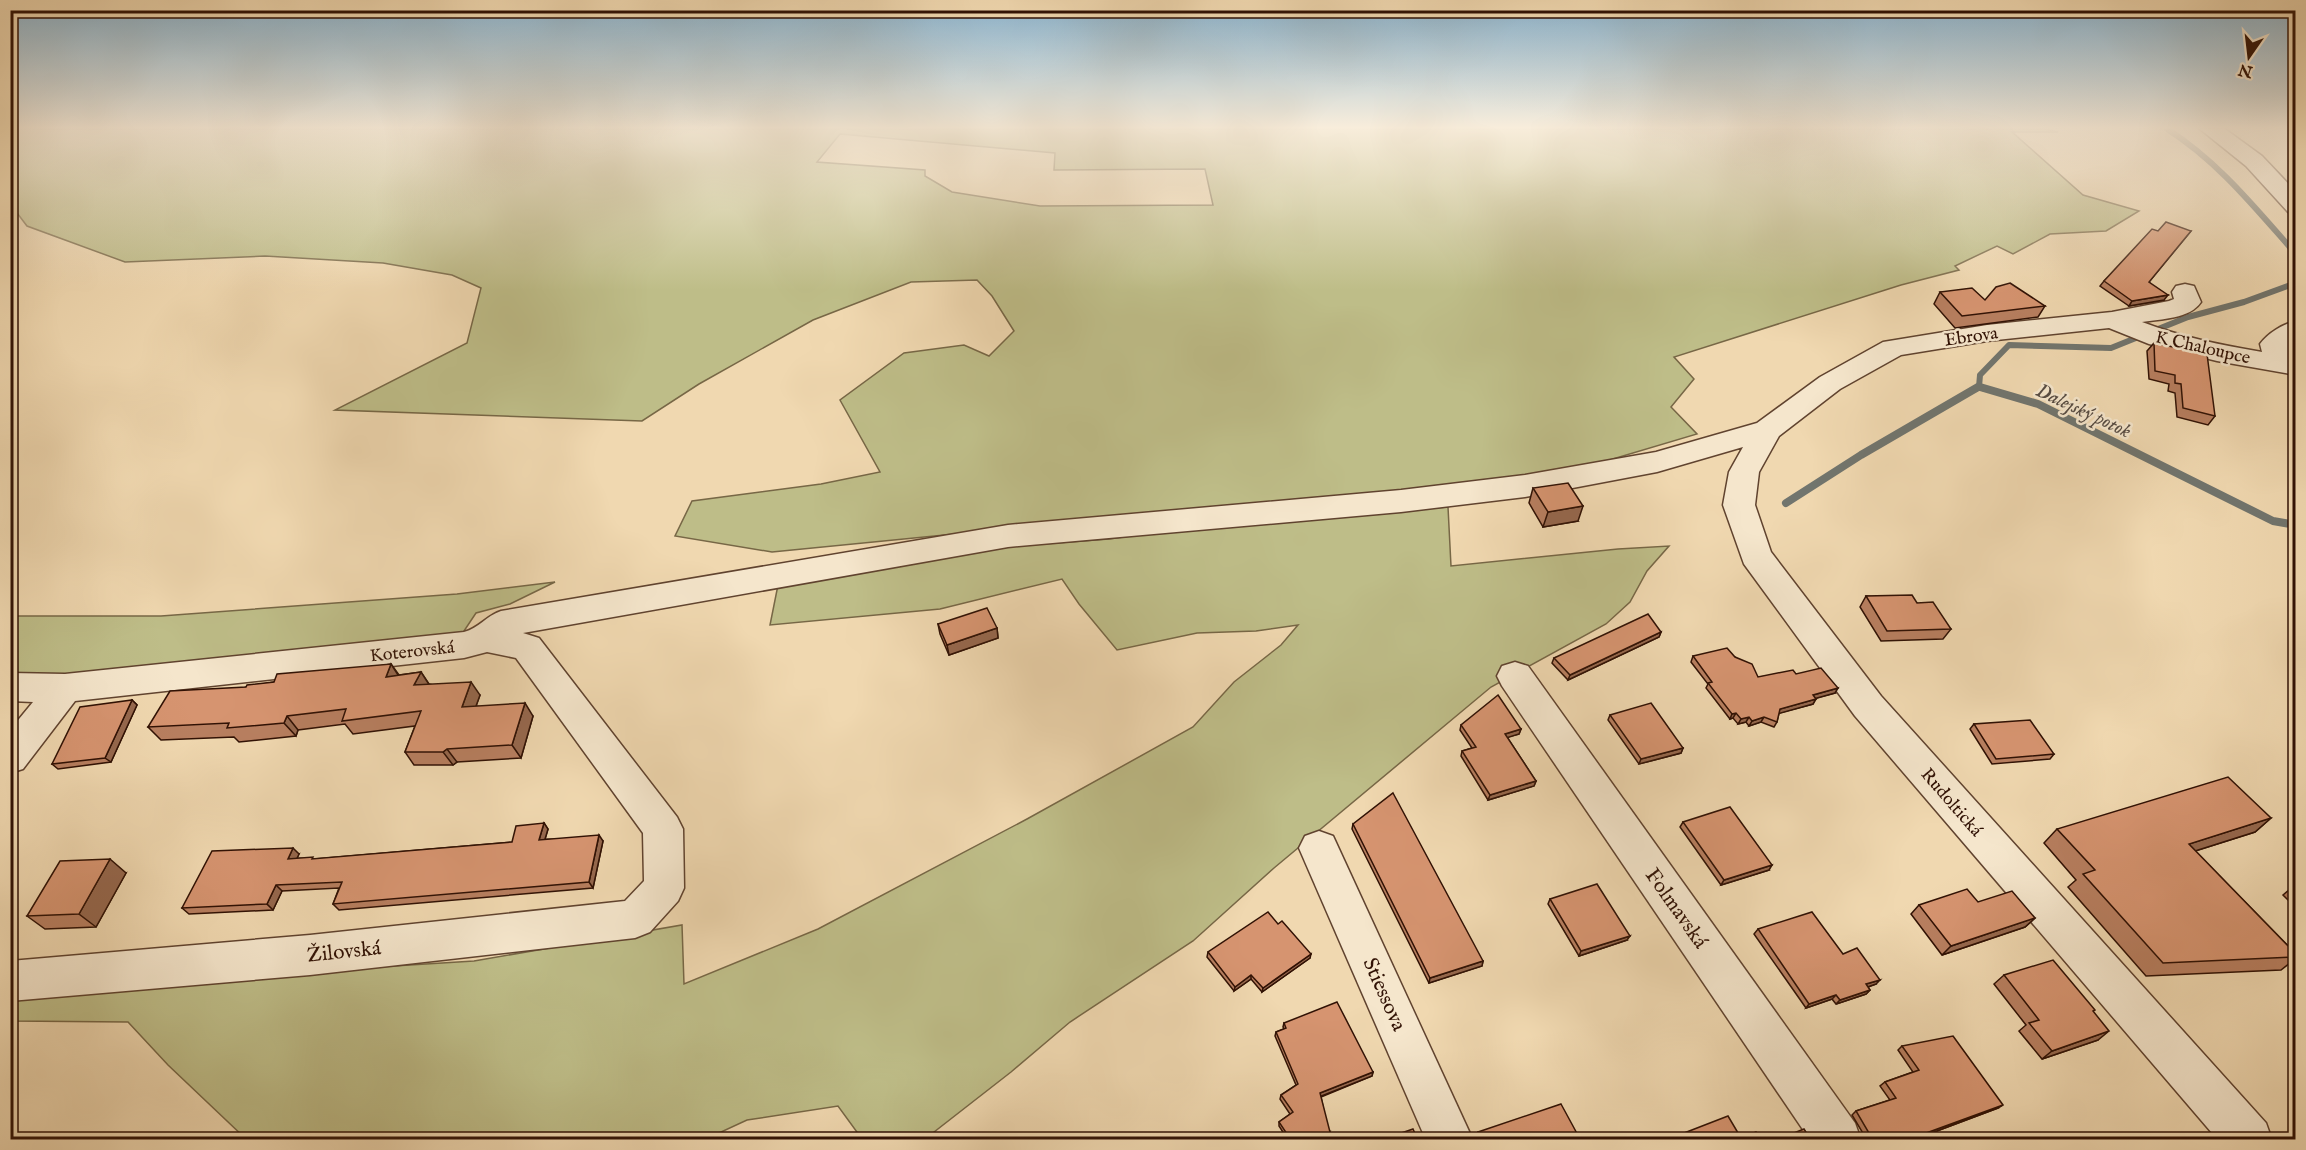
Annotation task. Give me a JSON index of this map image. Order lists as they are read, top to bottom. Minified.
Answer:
{"streets":{"street":["Ebrova","K Chaloupce","Koterovská","Rudoltická","Folmavská","Žilovská","Stiessova"]},"crossings":[["Ebrova","K Chaloupce"],["Ebrova","Rudoltická"],["Koterovská","Žilovská"]],"water":["Dalejský potok"],"north":"bottom"}
